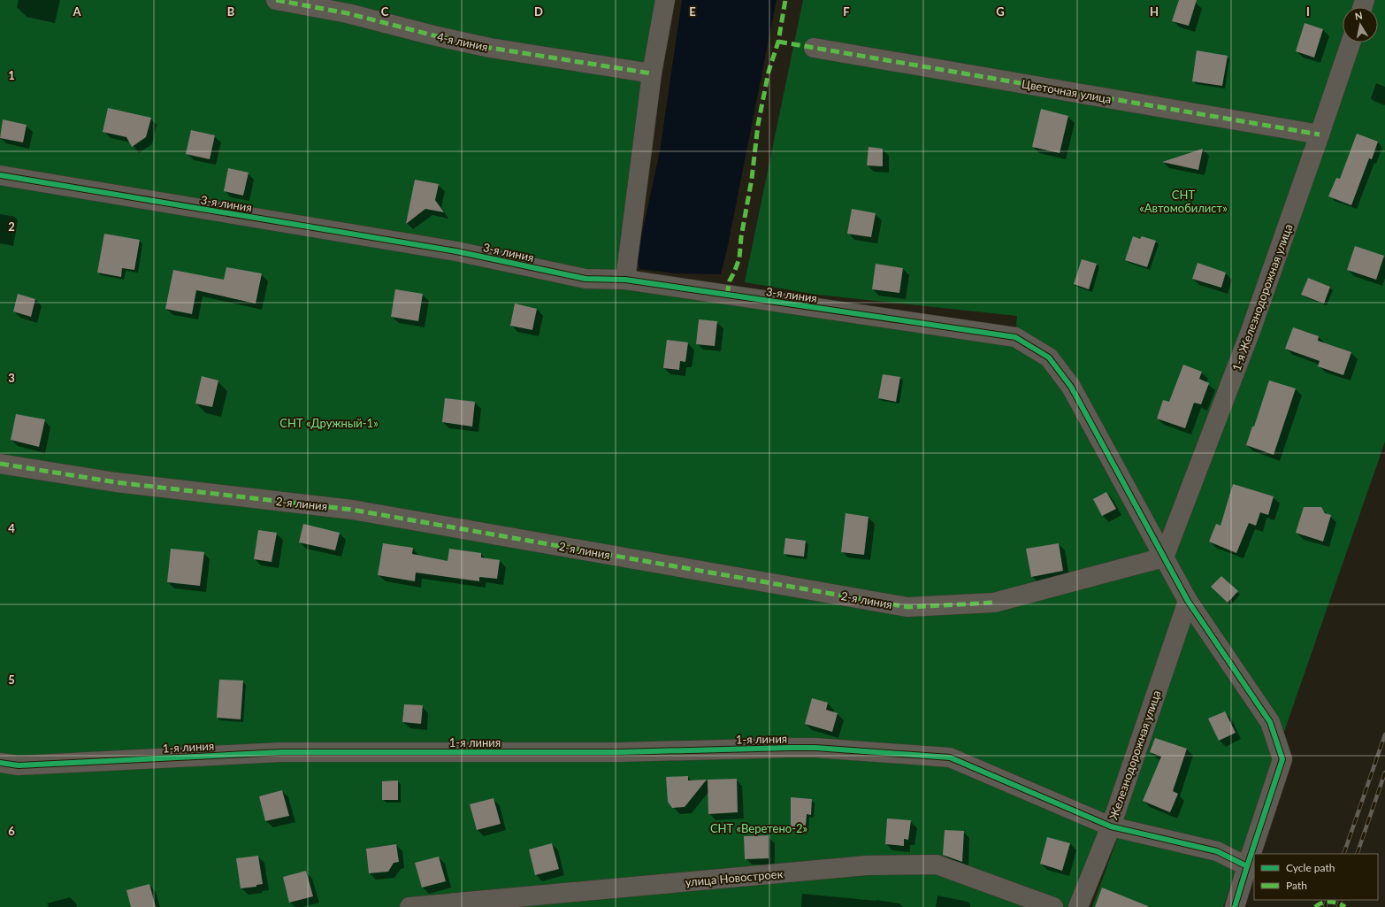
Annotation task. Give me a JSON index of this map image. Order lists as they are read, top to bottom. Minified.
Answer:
{"streets":{"street":["4-я линия","Цветочная улица","3-я линия","1-я Железнодорожная улица","2-я линия","1-я линия","Железнодорожная улица","улица Новостроек"]},"crossings":[["Цветочная улица","1-я Железнодорожная улица"],["3-я линия","1-я Железнодорожная улица"],["3-я линия","2-я линия"],["1-я Железнодорожная улица","2-я линия"],["1-я линия","Железнодорожная улица"]],"parks":["СНТ «Автомобилист»","СНТ «Дружный-1»","СНТ «Веретено-2»"],"legend":["Cycle path","Path"],"north":"top","grid":{"columns":["A","B","C","D","E","F","G","H","I"],"rows":["1","2","3","4","5","6"]}}
